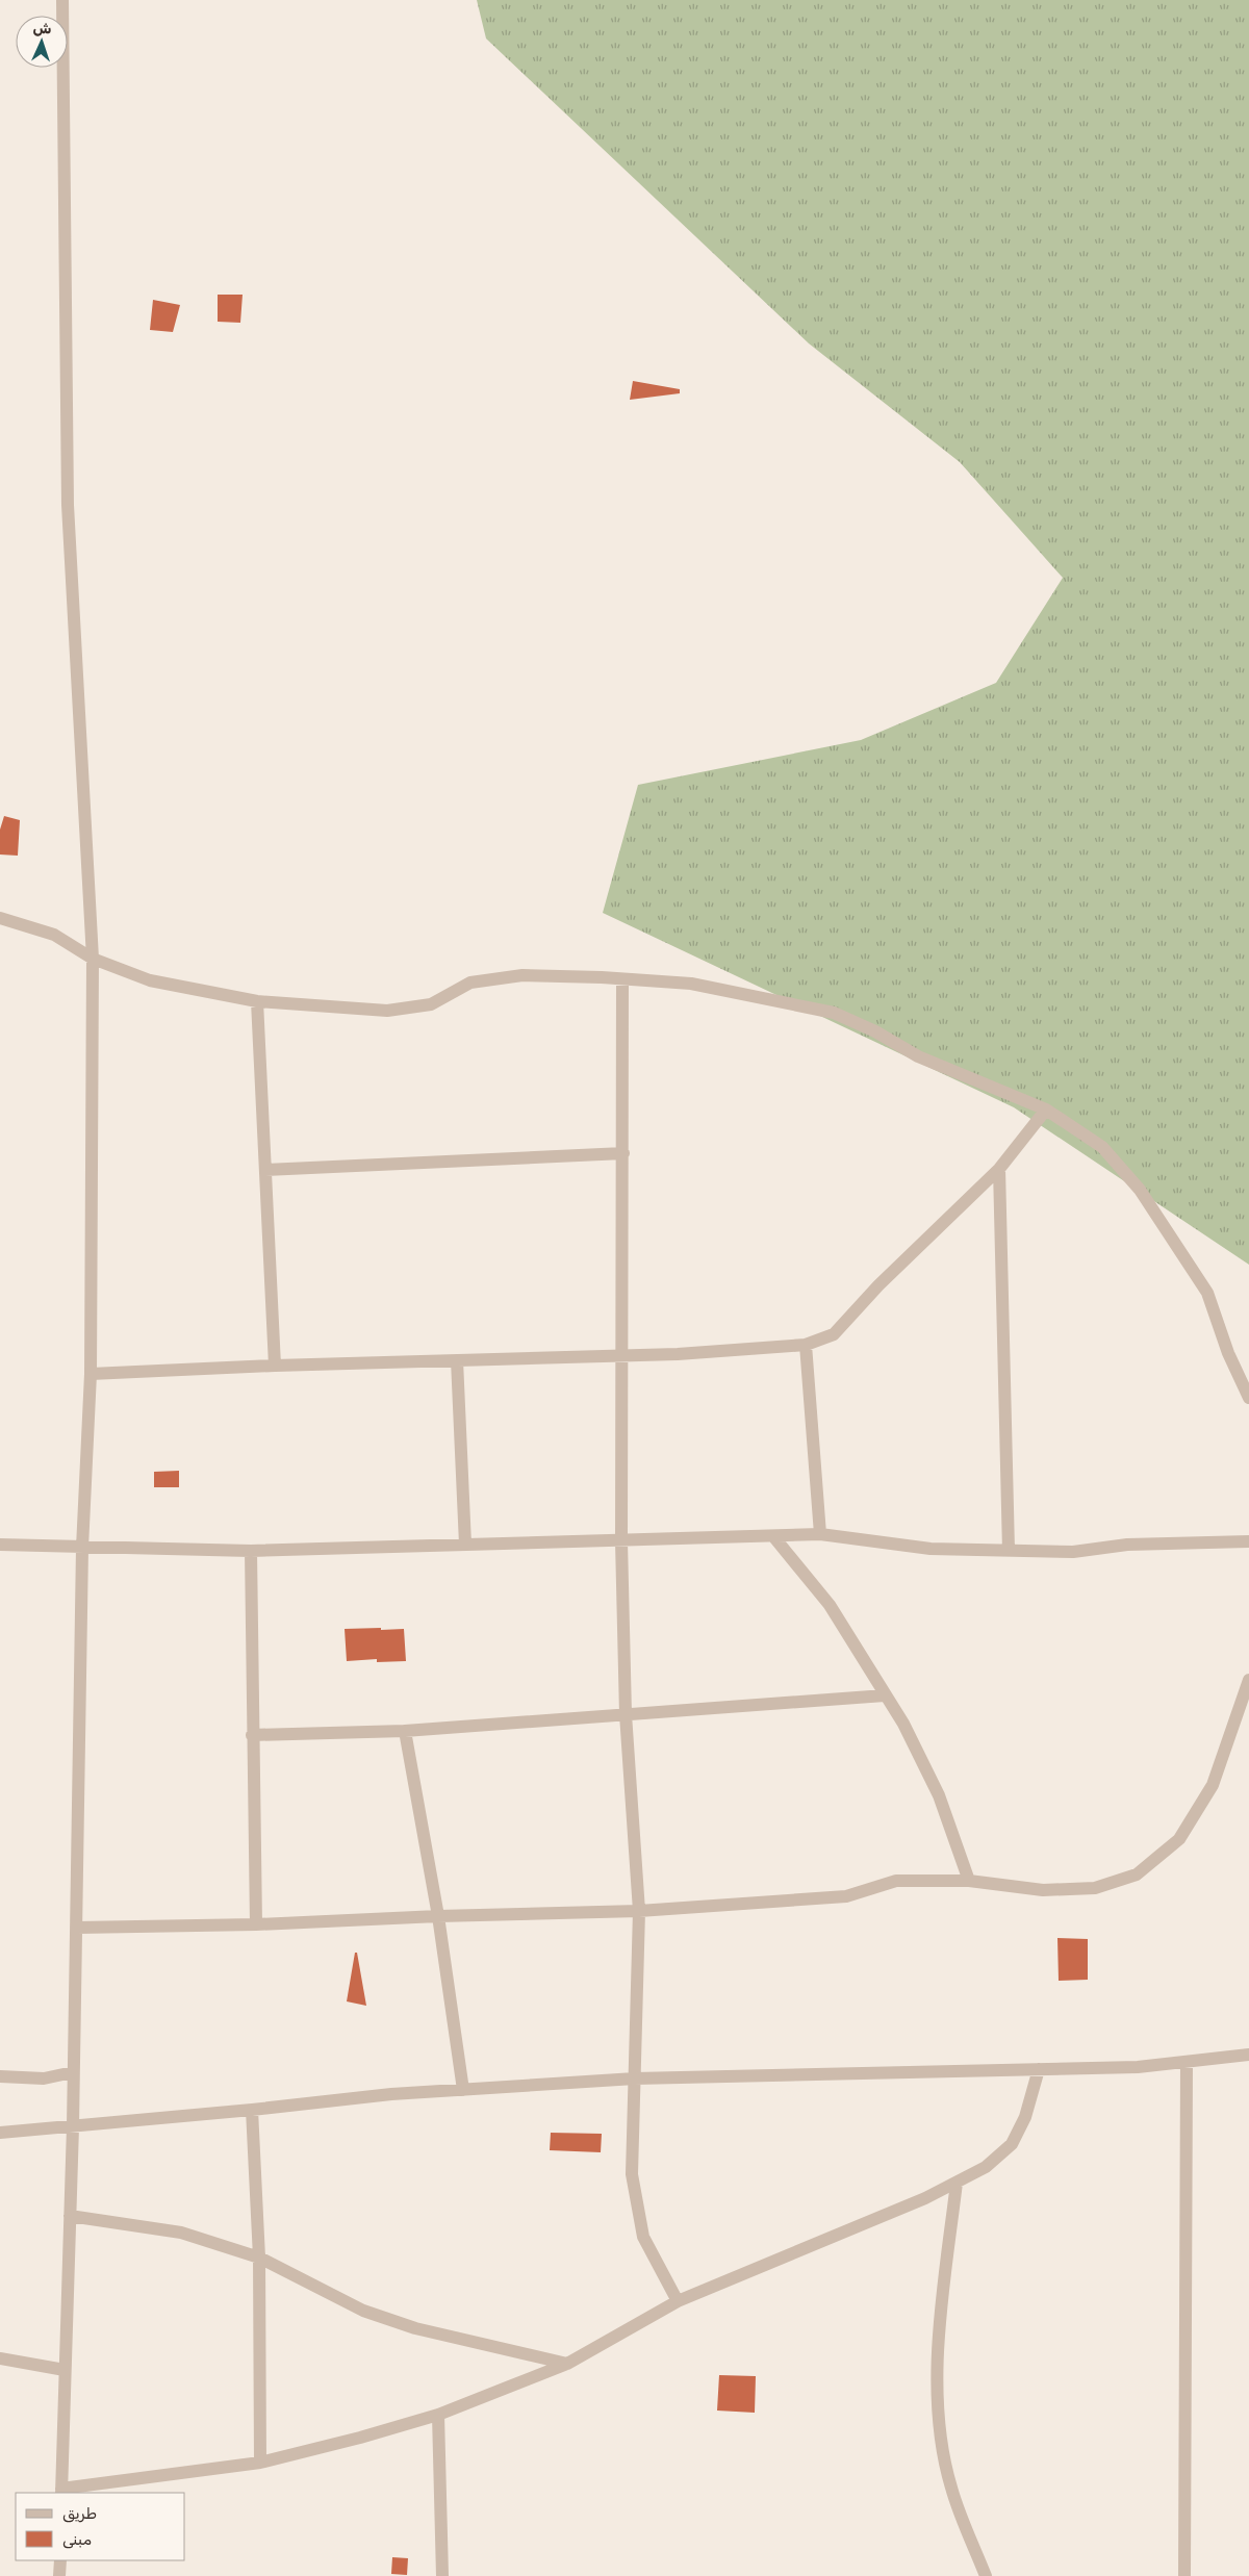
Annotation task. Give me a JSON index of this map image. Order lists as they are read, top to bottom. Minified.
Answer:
{"legend":["طريق","مبنى"],"north":"top"}
